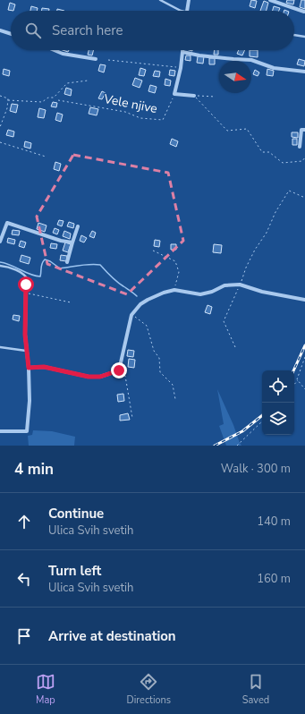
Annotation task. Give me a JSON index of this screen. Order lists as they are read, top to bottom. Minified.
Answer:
{"streets":{"street":["Vele njive"]},"north":"right","page":{"search":"Search here","heading":["4 min","Walk · 300 m"],"list":[["Continue","Ulica Svih svetih","140 m"],["Turn left","Ulica Svih svetih","160 m"],"Arrive at destination"],"nav":["Map","Directions","Saved"]}}
